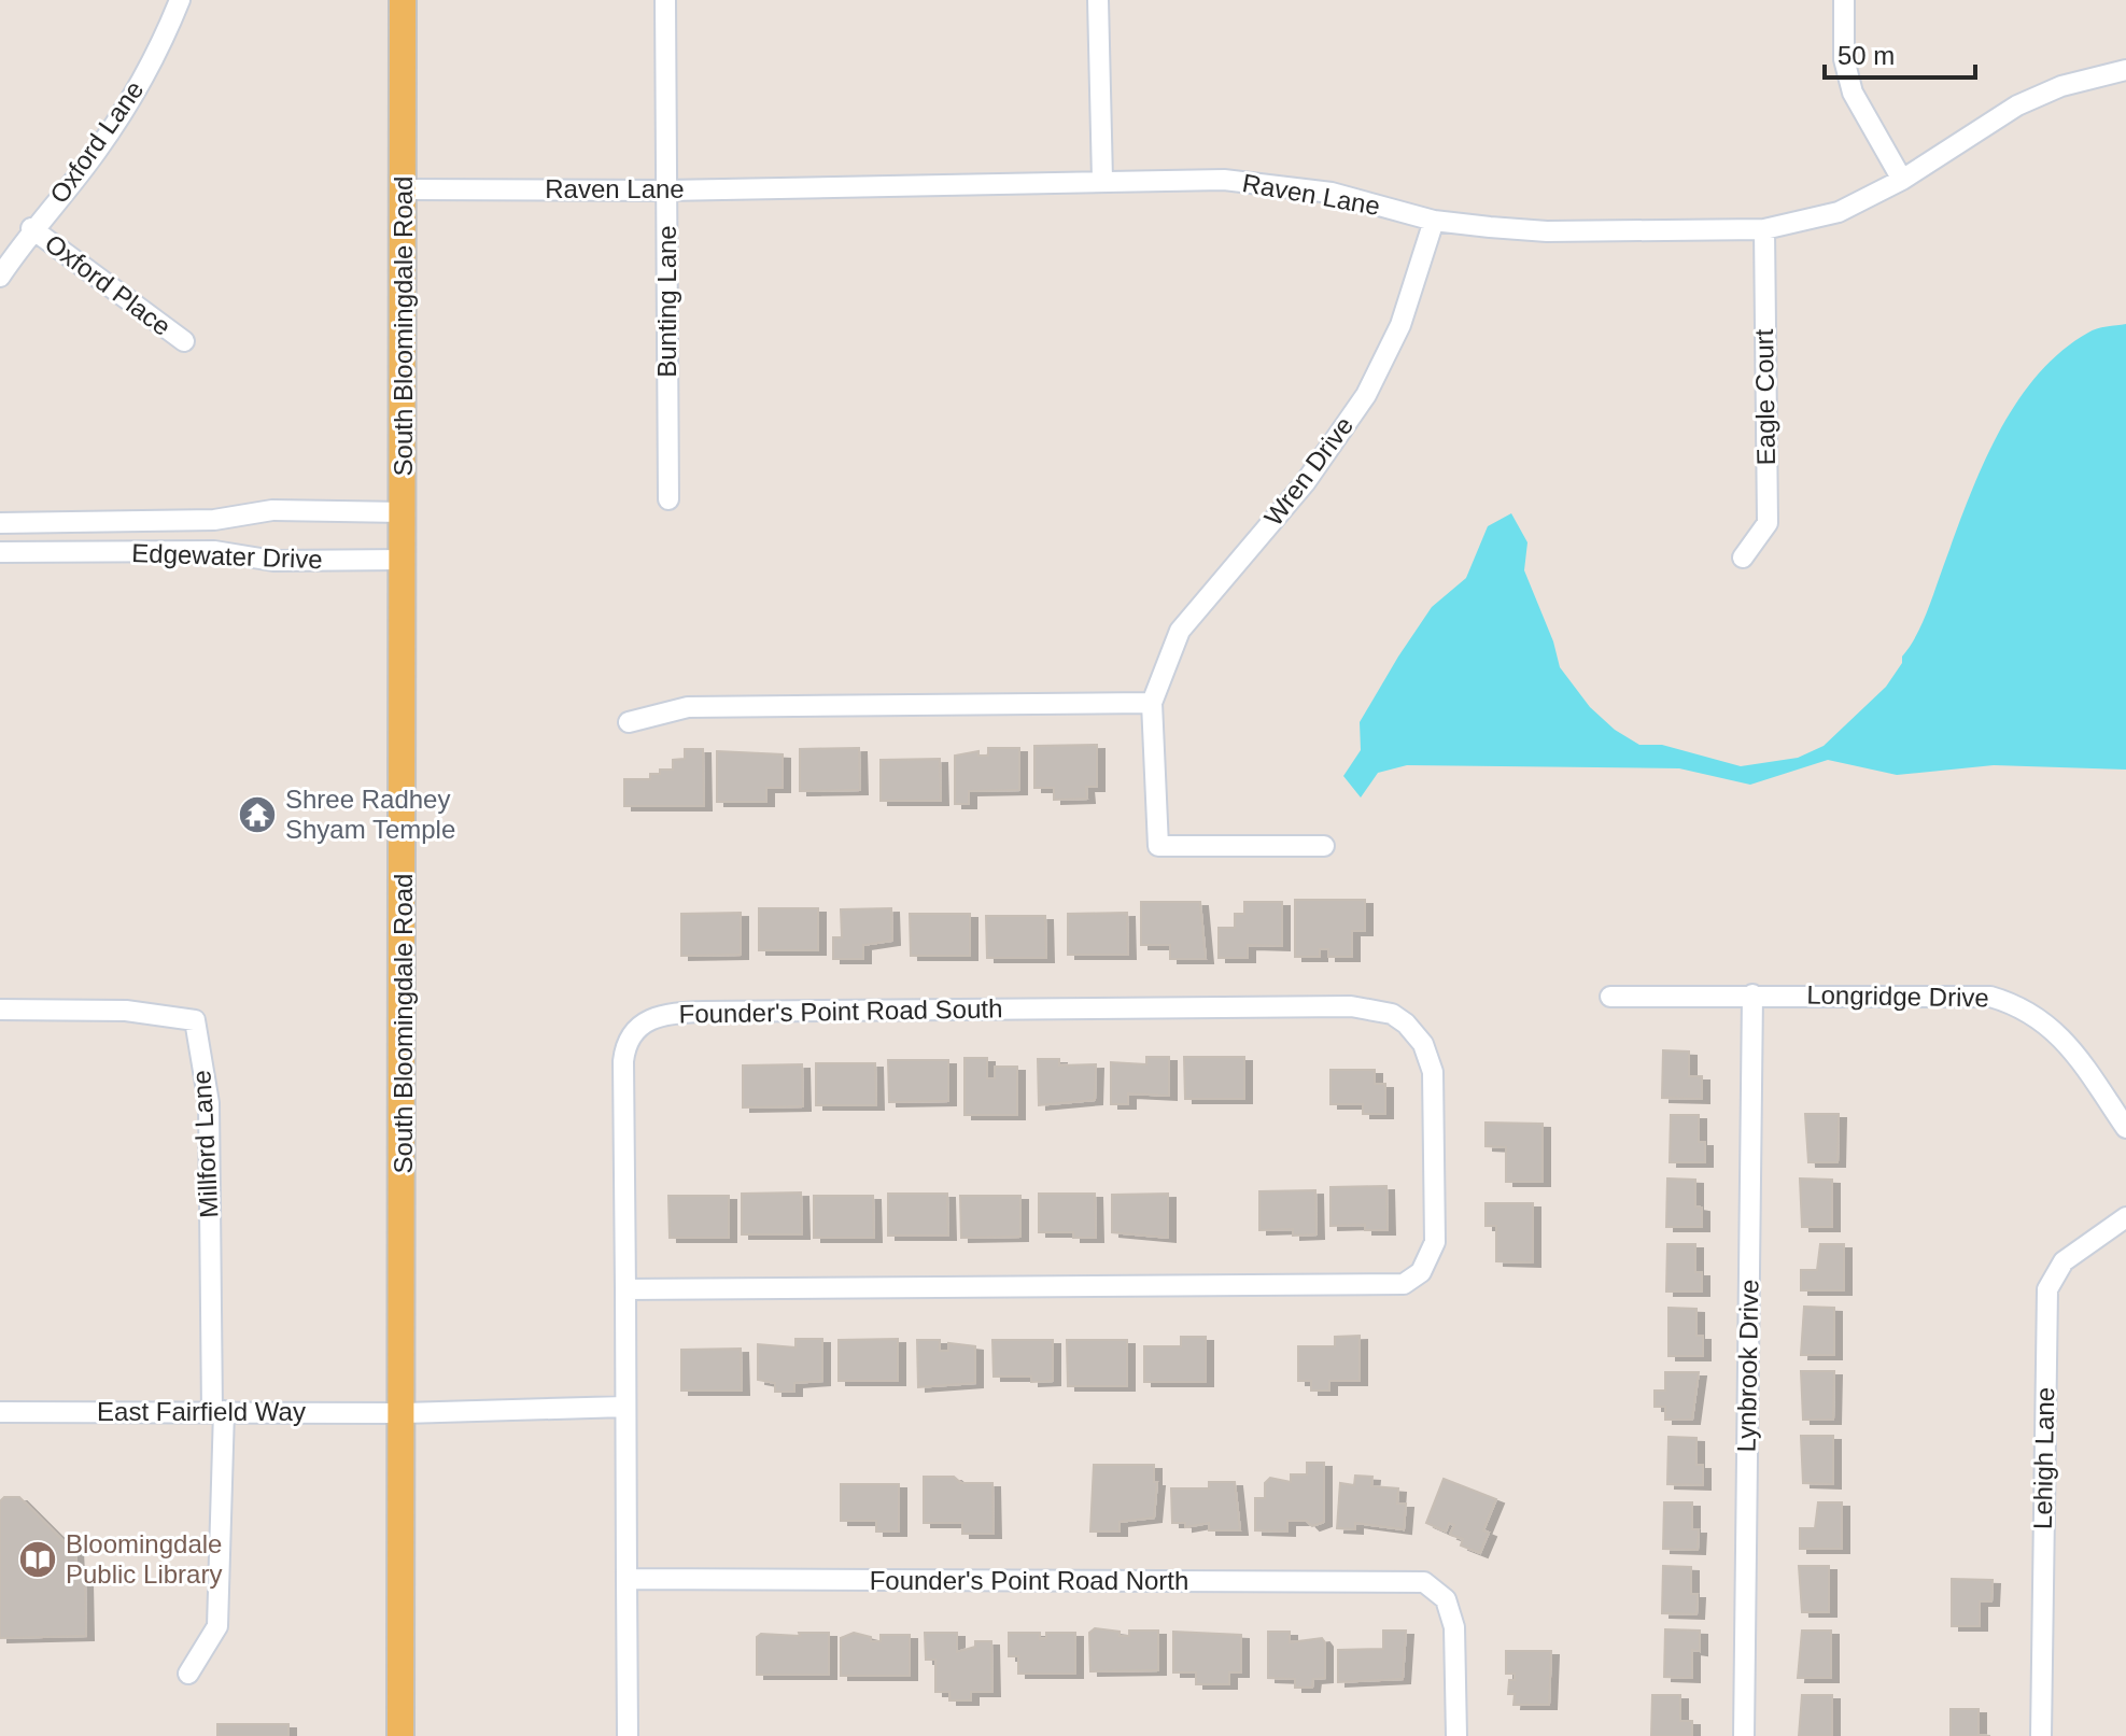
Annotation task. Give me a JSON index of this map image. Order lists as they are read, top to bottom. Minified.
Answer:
{"streets":{"main road":["South Bloomingdale Road"],"street":["Oxford Lane","Raven Lane","Oxford Place","Bunting Lane","Eagle Court","Wren Drive","Edgewater Drive","Longridge Drive","Founder's Point Road South","Millford Lane","Lynbrook Drive","East Fairfield Way","Lehigh Lane","Founder's Point Road North"]},"crossings":[["Oxford Lane","Oxford Place"],["Raven Lane","Bunting Lane"],["Raven Lane","South Bloomingdale Road"],["Raven Lane","Eagle Court"],["Raven Lane","Wren Drive"],["South Bloomingdale Road","Edgewater Drive"],["South Bloomingdale Road","East Fairfield Way"],["Longridge Drive","Lynbrook Drive"],["Founder's Point Road South","East Fairfield Way"],["Founder's Point Road South","Founder's Point Road North"],["Millford Lane","East Fairfield Way"]],"places":{"temple":["Shree Radhey Shyam Temple"],"library":["Bloomingdale Public Library"]},"scale_bar":"50 m"}
